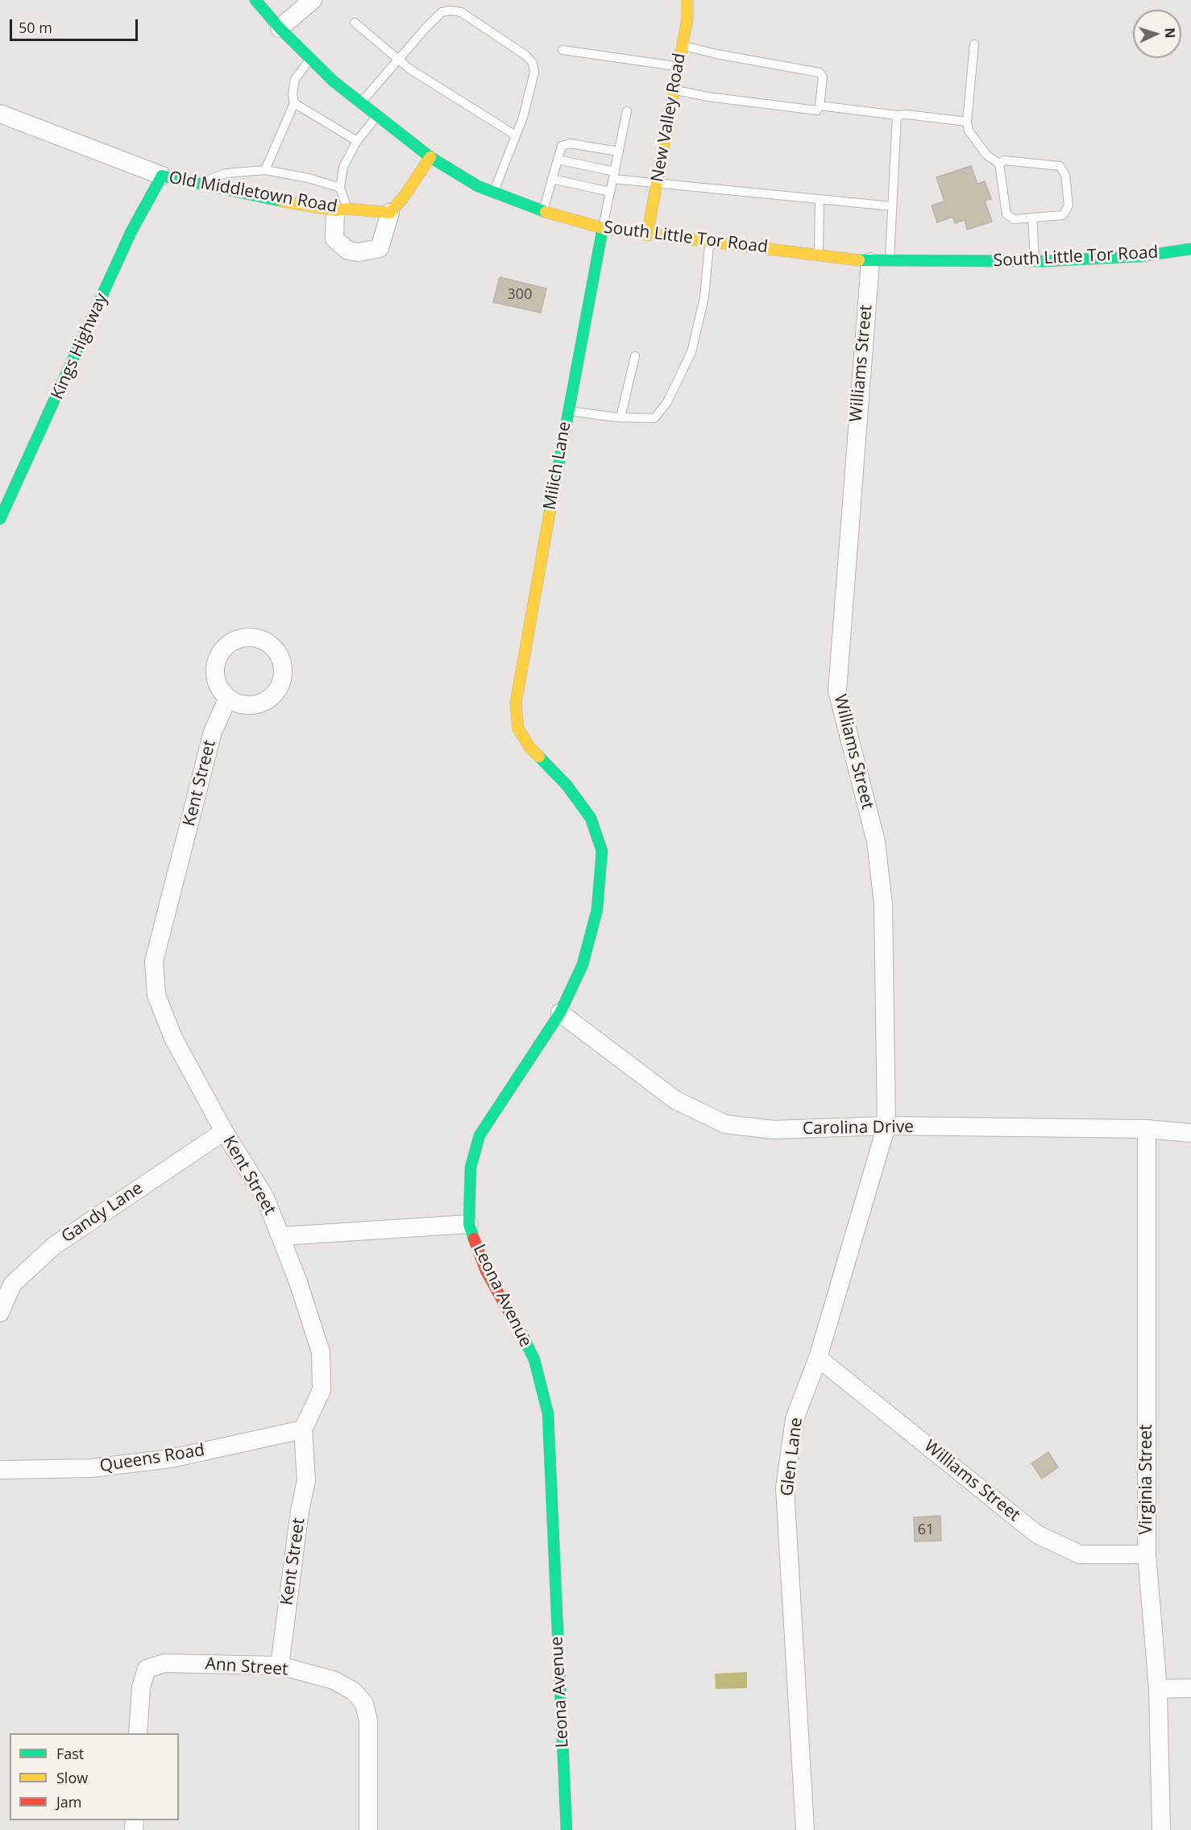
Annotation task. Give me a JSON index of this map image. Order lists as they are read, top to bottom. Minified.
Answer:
{"streets":{"street":["New Valley Road","Old Middletown Road","South Little Tor Road","Kings Highway","Williams Street","Milich Lane","Kent Street","Carolina Drive","Gandy Lane","Leona Avenue","Glen Lane","Queens Road","Virginia Street","Ann Street"]},"crossings":[["New Valley Road","South Little Tor Road"],["Old Middletown Road","Kings Highway"],["South Little Tor Road","Williams Street"],["South Little Tor Road","Milich Lane"],["Williams Street","Carolina Drive"],["Williams Street","Glen Lane"],["Williams Street","Virginia Street"],["Milich Lane","Leona Avenue"],["Kent Street","Gandy Lane"],["Kent Street","Queens Road"],["Kent Street","Ann Street"],["Carolina Drive","Leona Avenue"],["Carolina Drive","Glen Lane"],["Carolina Drive","Virginia Street"]],"house_numbers":["300","61"],"legend":["Fast","Slow","Jam"],"scale_bar":"50 m","north":"right"}
